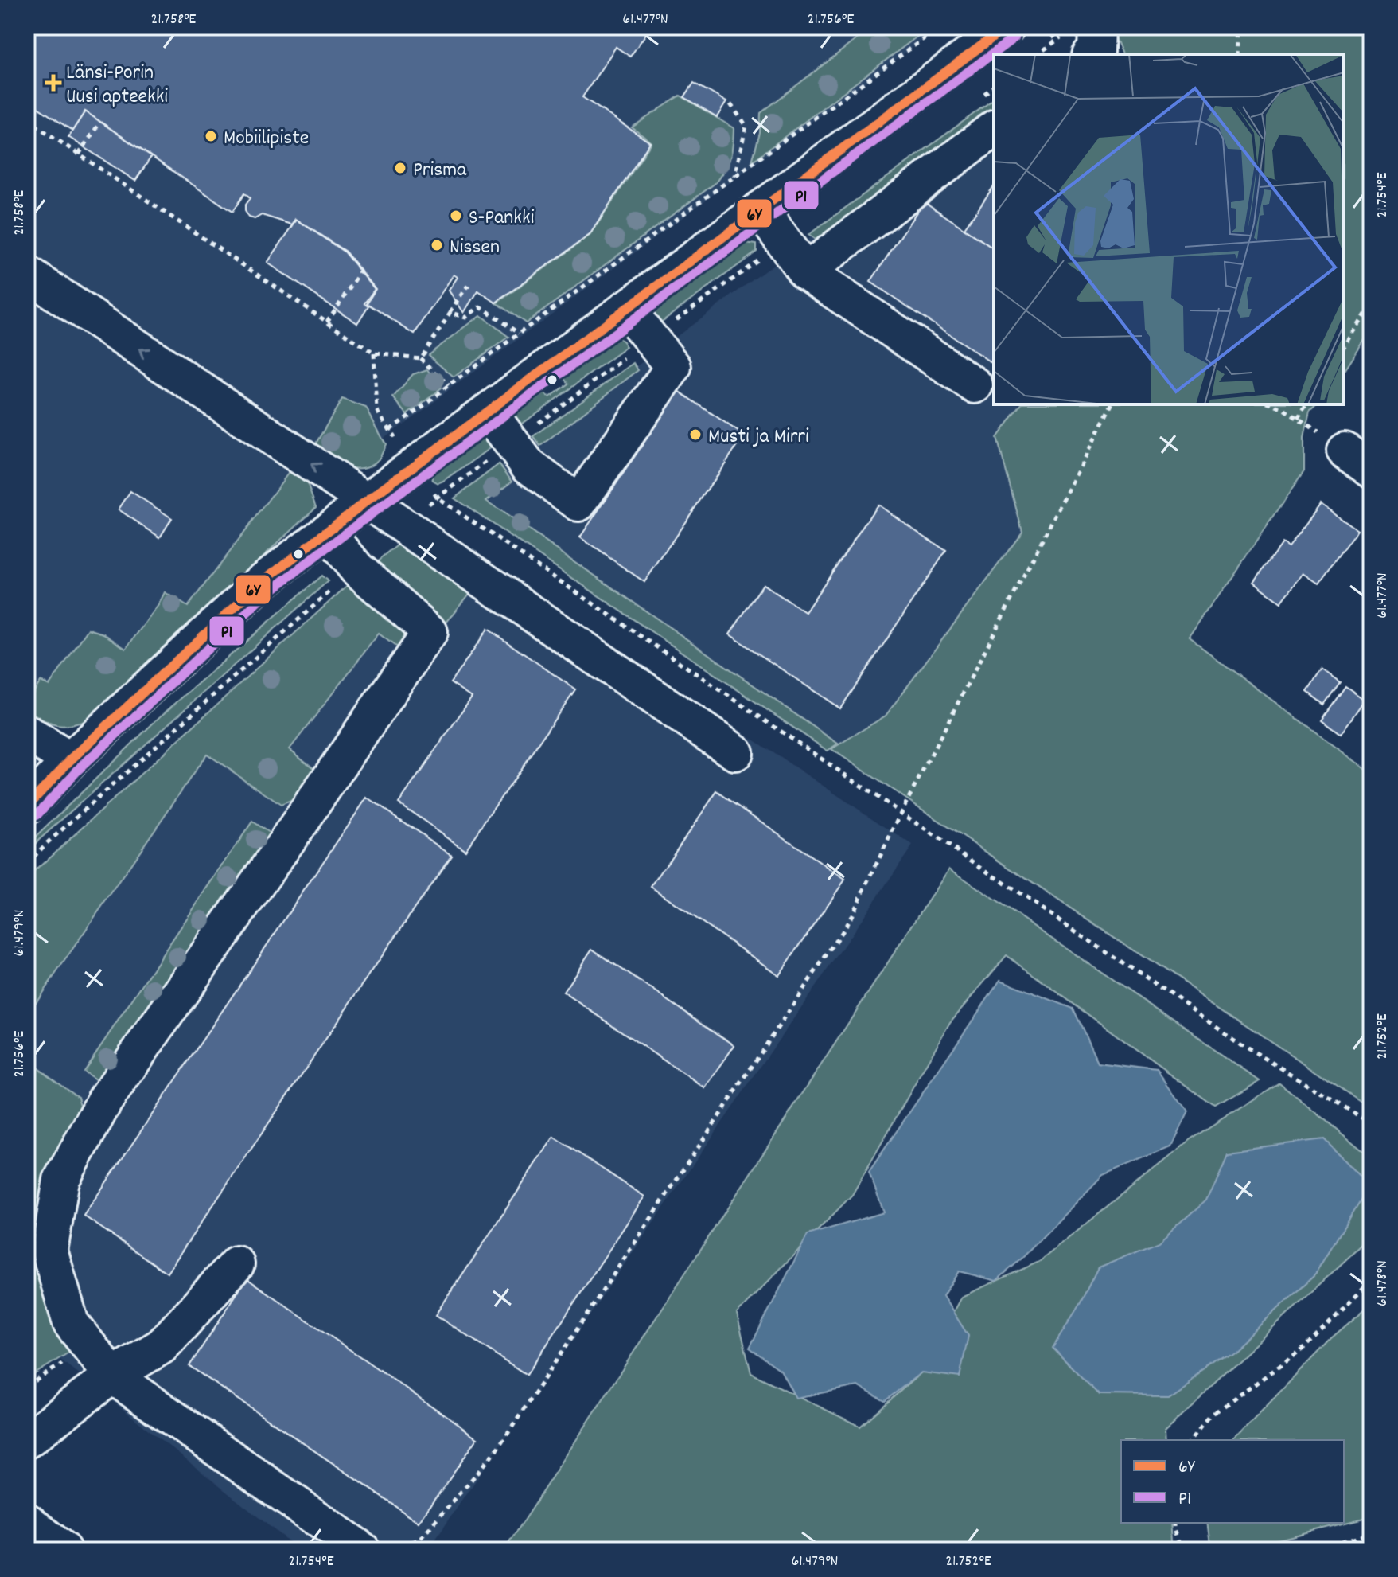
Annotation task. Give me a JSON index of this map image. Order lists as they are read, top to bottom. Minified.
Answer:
{"places":{"health":["Länsi-Porin Uusi apteekki"],"other":["Mobiilipiste","Prisma","S-Pankki","Nissen","Musti ja Mirri"]},"lines":["transit line 6Y","transit line P1"],"legend":["6Y","P1"],"coordinates":["21.758°E","61.477°N","21.756°E","21.754°E","61.479°N","21.752°E","61.478°N"]}
